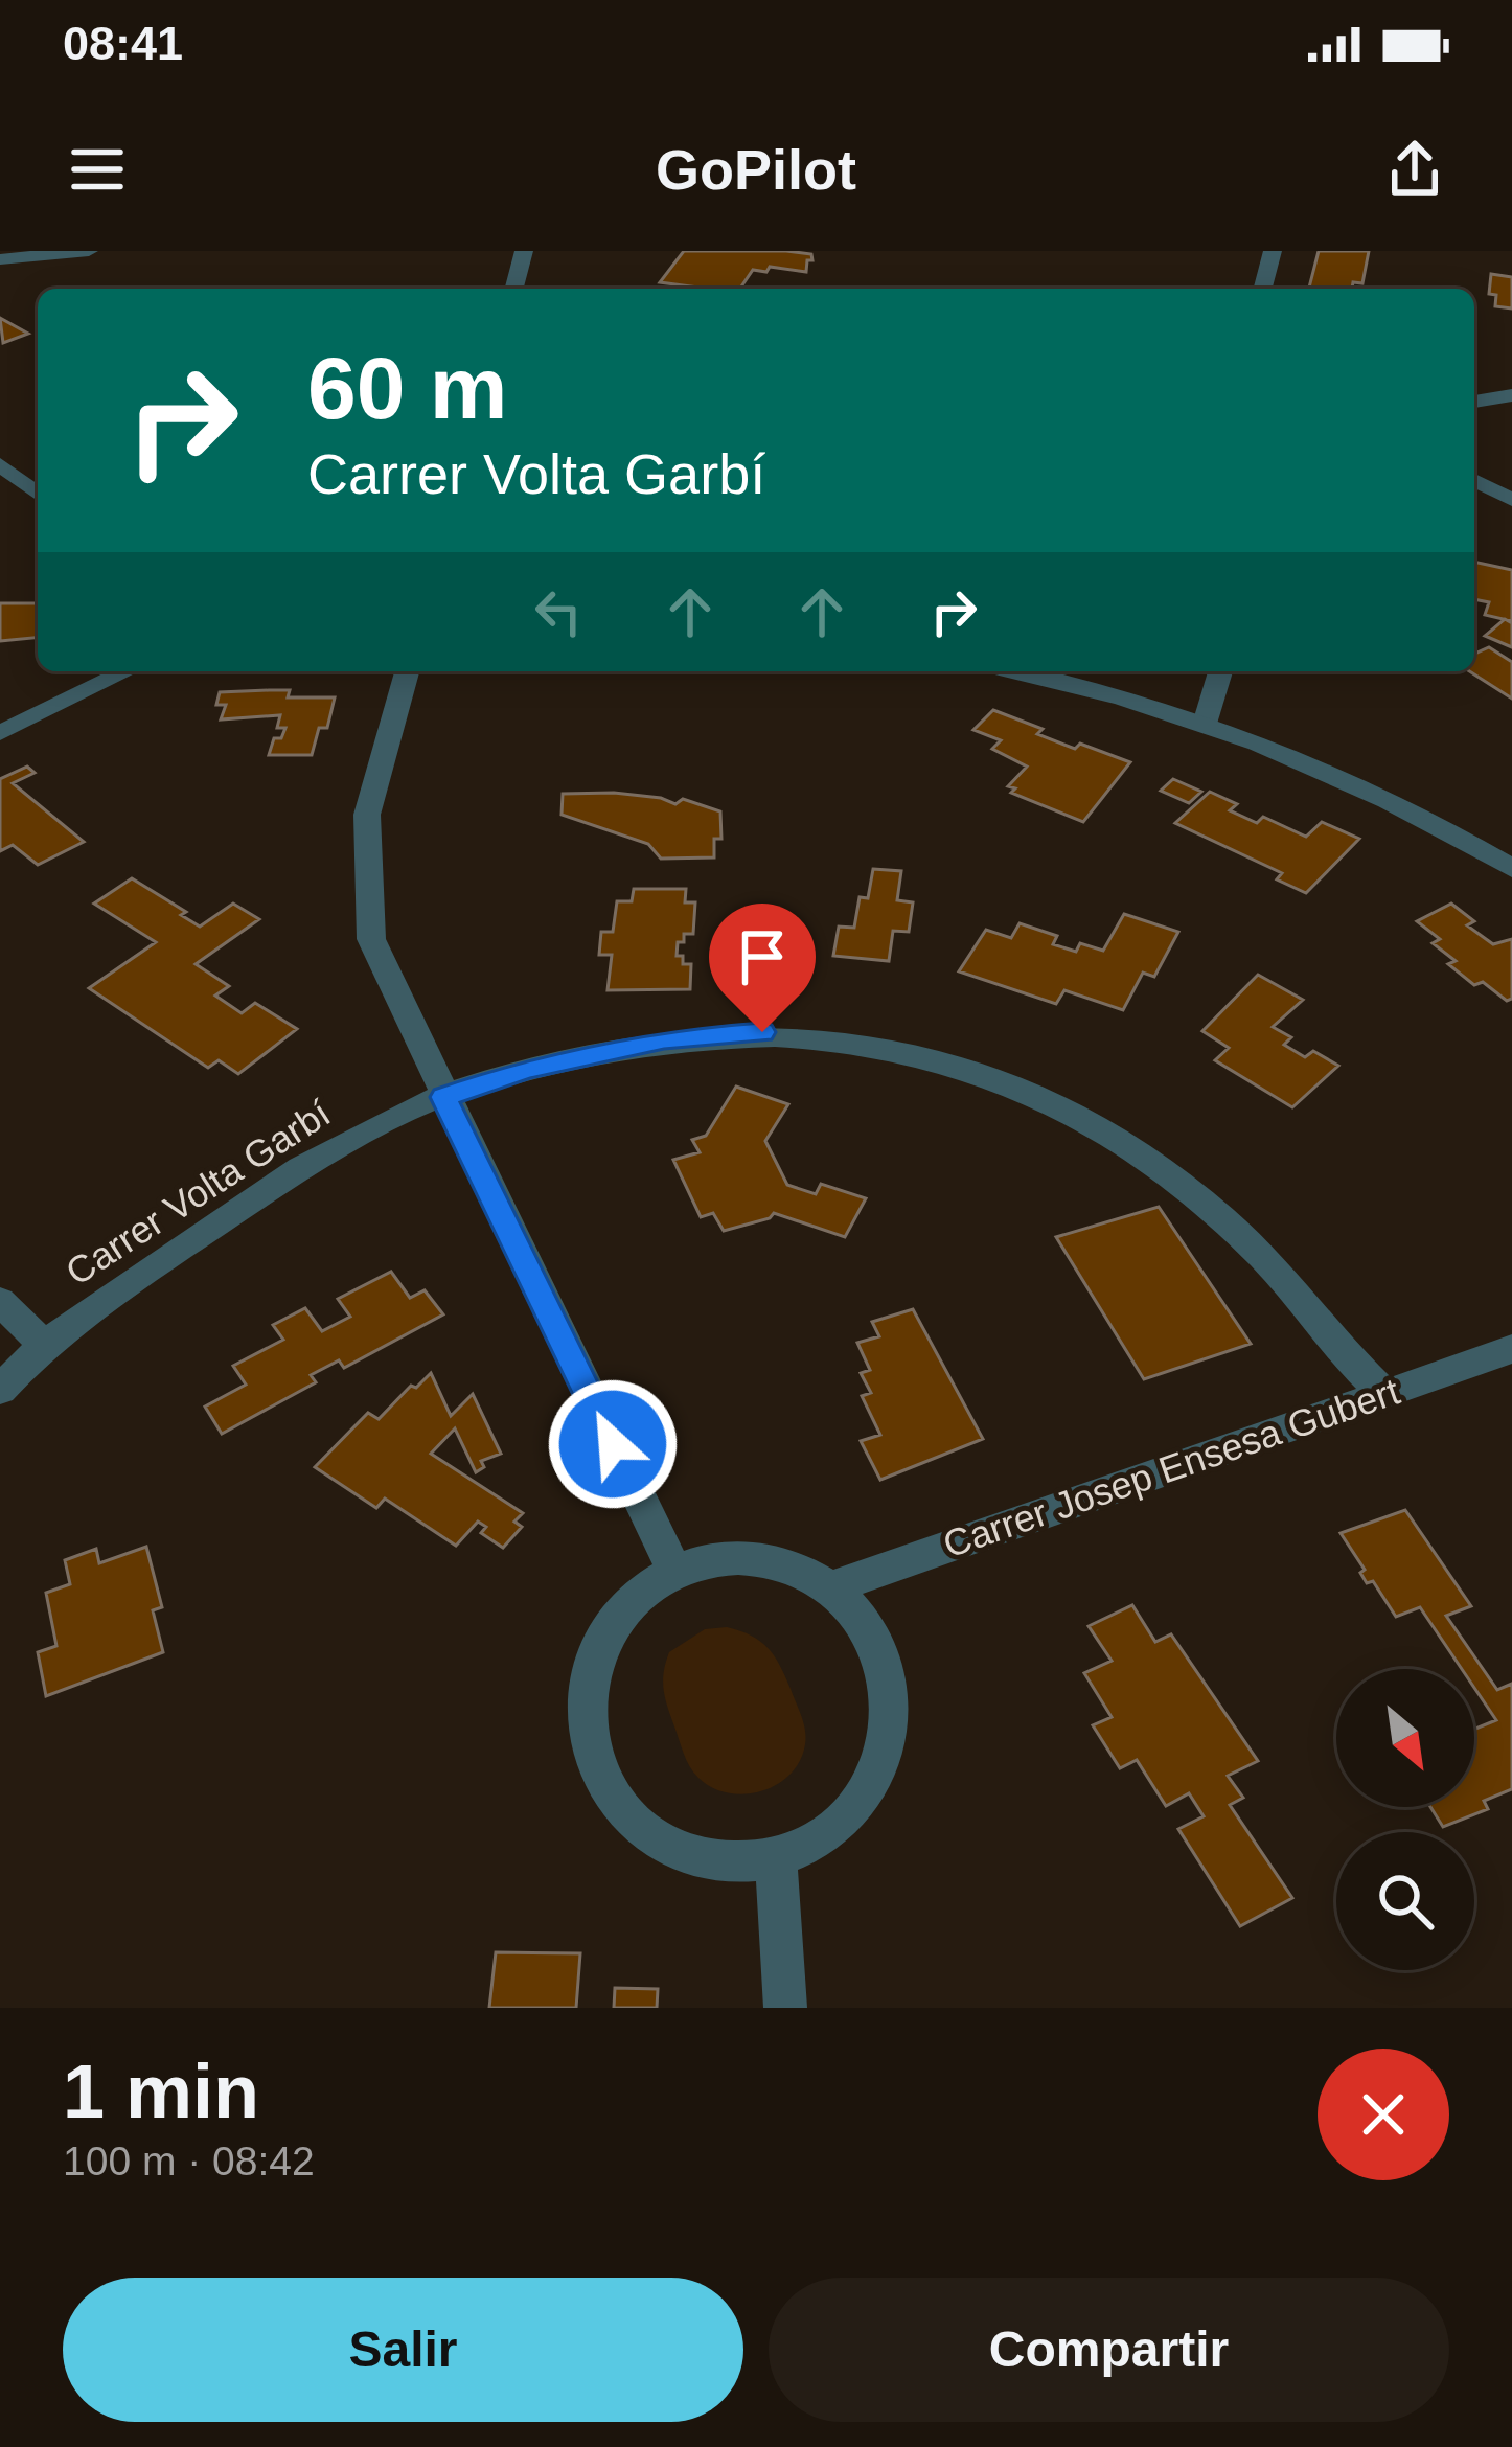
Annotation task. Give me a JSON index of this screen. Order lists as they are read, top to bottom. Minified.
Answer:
{"streets":{"street":["Carrer Volta Garbí","Carrer Josep Ensesa Gubert"]},"crossings":[["Carrer Volta Garbí","Carrer Josep Ensesa Gubert"]],"north":"bottom right","page":{"status":"08:41","header":"GoPilot","turn":["60 m","Carrer Volta Garbí"],"heading":["1 min","100 m · 08:42"],"buttons":["Salir","Compartir"]}}
